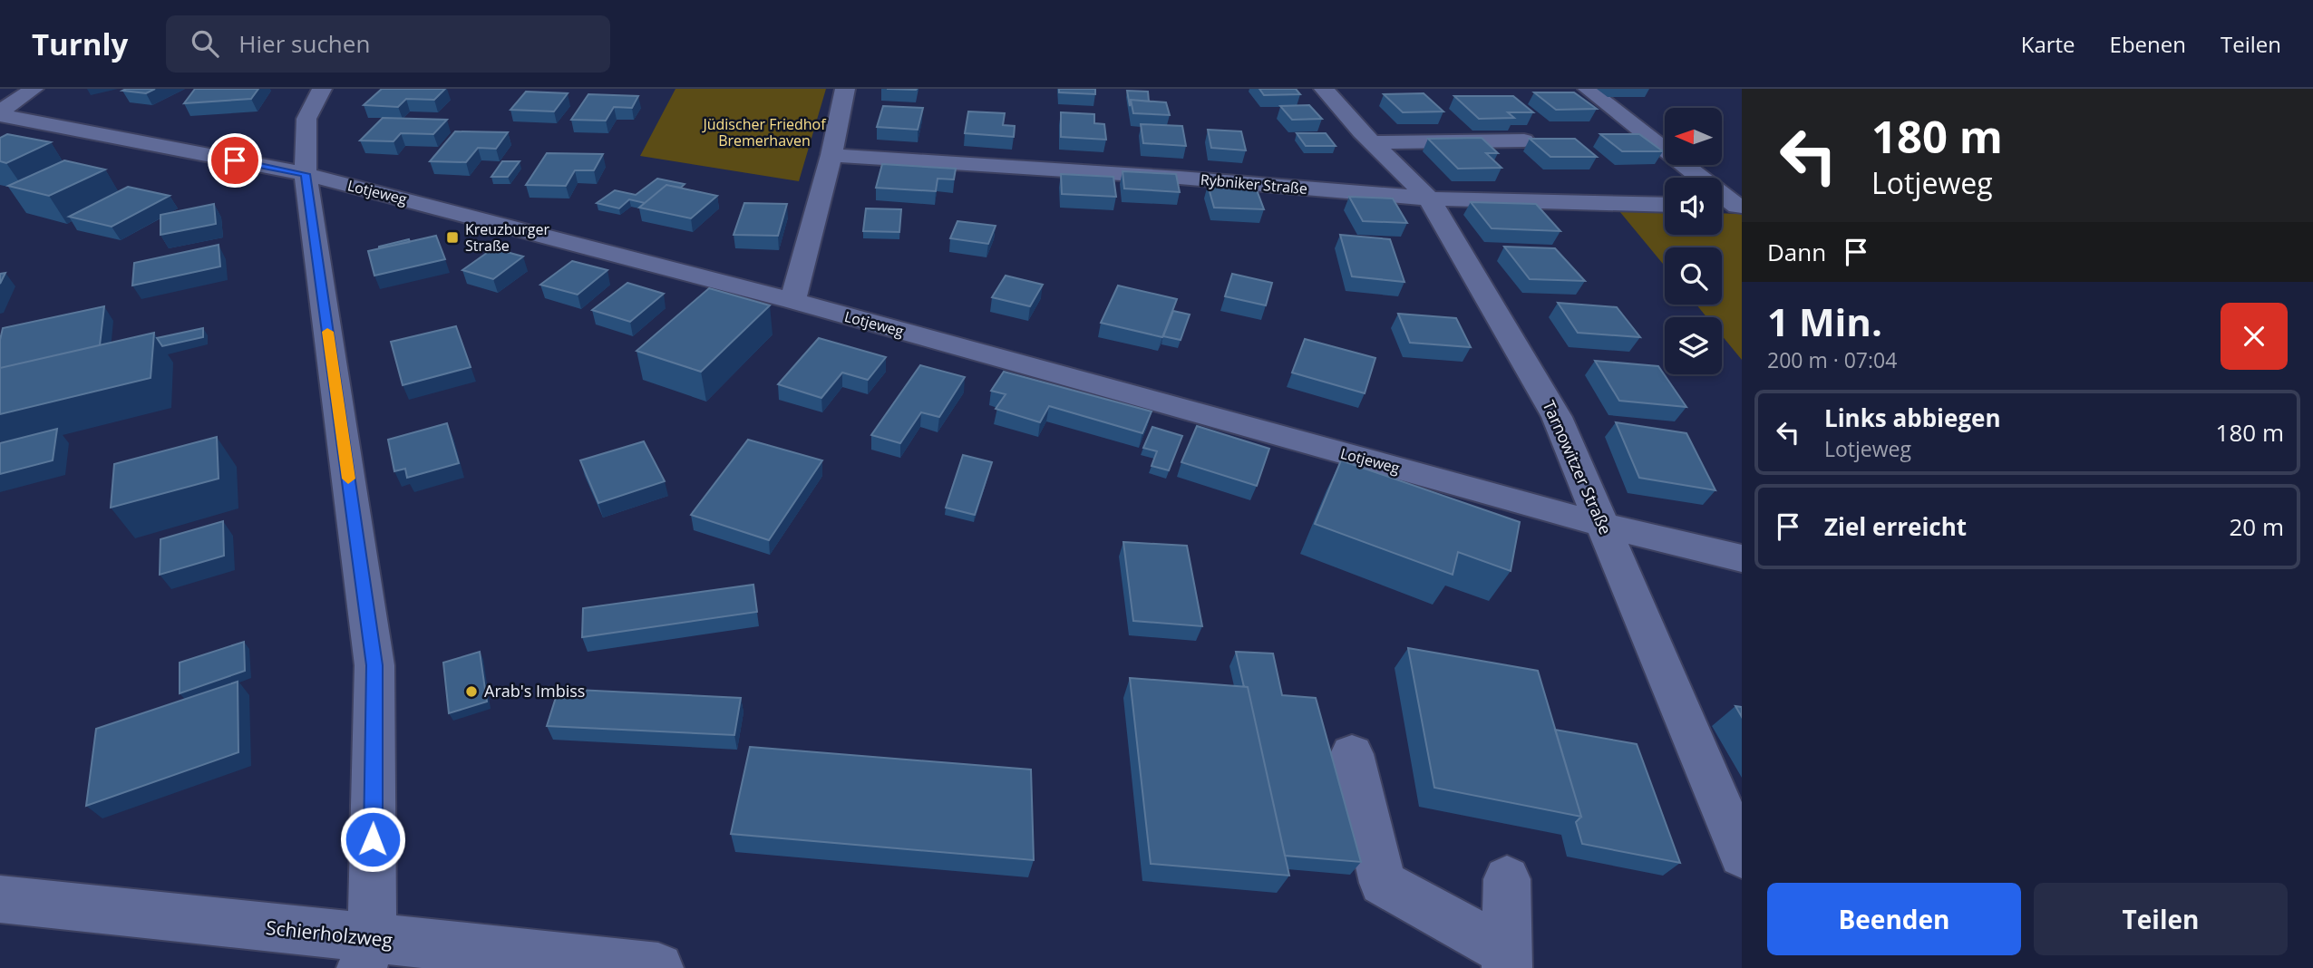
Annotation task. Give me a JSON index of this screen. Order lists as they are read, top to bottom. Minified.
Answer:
{"streets":{"street":["Rybniker Straße","Lotjeweg","Tarnowitzer Straße","Schierholzweg"]},"crossings":[["Rybniker Straße","Tarnowitzer Straße"],["Lotjeweg","Tarnowitzer Straße"]],"parks":["Jüdischer Friedhof Bremerhaven"],"places":{"transit":["Kreuzburger Straße"],"other":["Arab's Imbiss"]},"north":"left","page":{"header":"Turnly","search":"Hier suchen","nav":["Karte","Ebenen","Teilen"],"turn":["180 m","Lotjeweg"],"then":"Dann","heading":["1 Min.","200 m · 07:04"],"list":[{"name":"Links abbiegen","note":"Lotjeweg","value":"180 m"},{"name":"Ziel erreicht","value":"20 m"}],"buttons":["Beenden","Teilen"]}}
